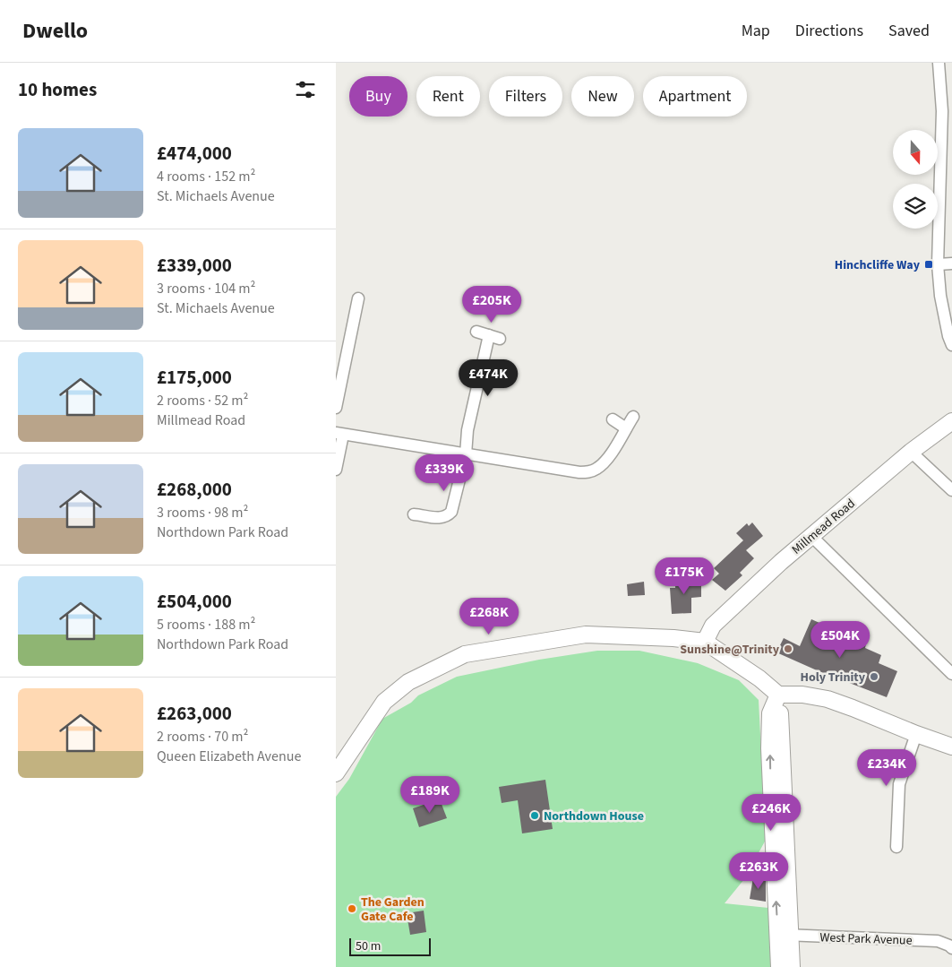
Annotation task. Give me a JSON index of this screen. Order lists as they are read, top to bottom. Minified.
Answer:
{"streets":{"main road":["Millmead Road"],"street":["West Park Avenue"]},"places":{"transit":["Hinchcliffe Way"],"other":["Sunshine@Trinity","Holy Trinity","Northdown House","The Garden Gate Cafe"]},"scale_bar":"50 m","north":"bottom","page":{"header":"Dwello","nav":["Map","Directions","Saved"],"heading":"10 homes","chip":["Buy","Rent","Filters","New","Apartment"],"list":[{"name":"£474,000","note":"4 rooms · 152 m² · St. Michaels Avenue"},{"name":"£339,000","note":"3 rooms · 104 m² · St. Michaels Avenue"},{"name":"£175,000","note":"2 rooms · 52 m² · Millmead Road"},{"name":"£268,000","note":"3 rooms · 98 m² · Northdown Park Road"},{"name":"£504,000","note":"5 rooms · 188 m² · Northdown Park Road"},{"name":"£263,000","note":"2 rooms · 70 m² · Queen Elizabeth Avenue"}],"price":["£205K","£474K","£339K","£175K","£268K","£504K","£234K","£189K","£246K","£263K"],"scale":"50 m"}}
